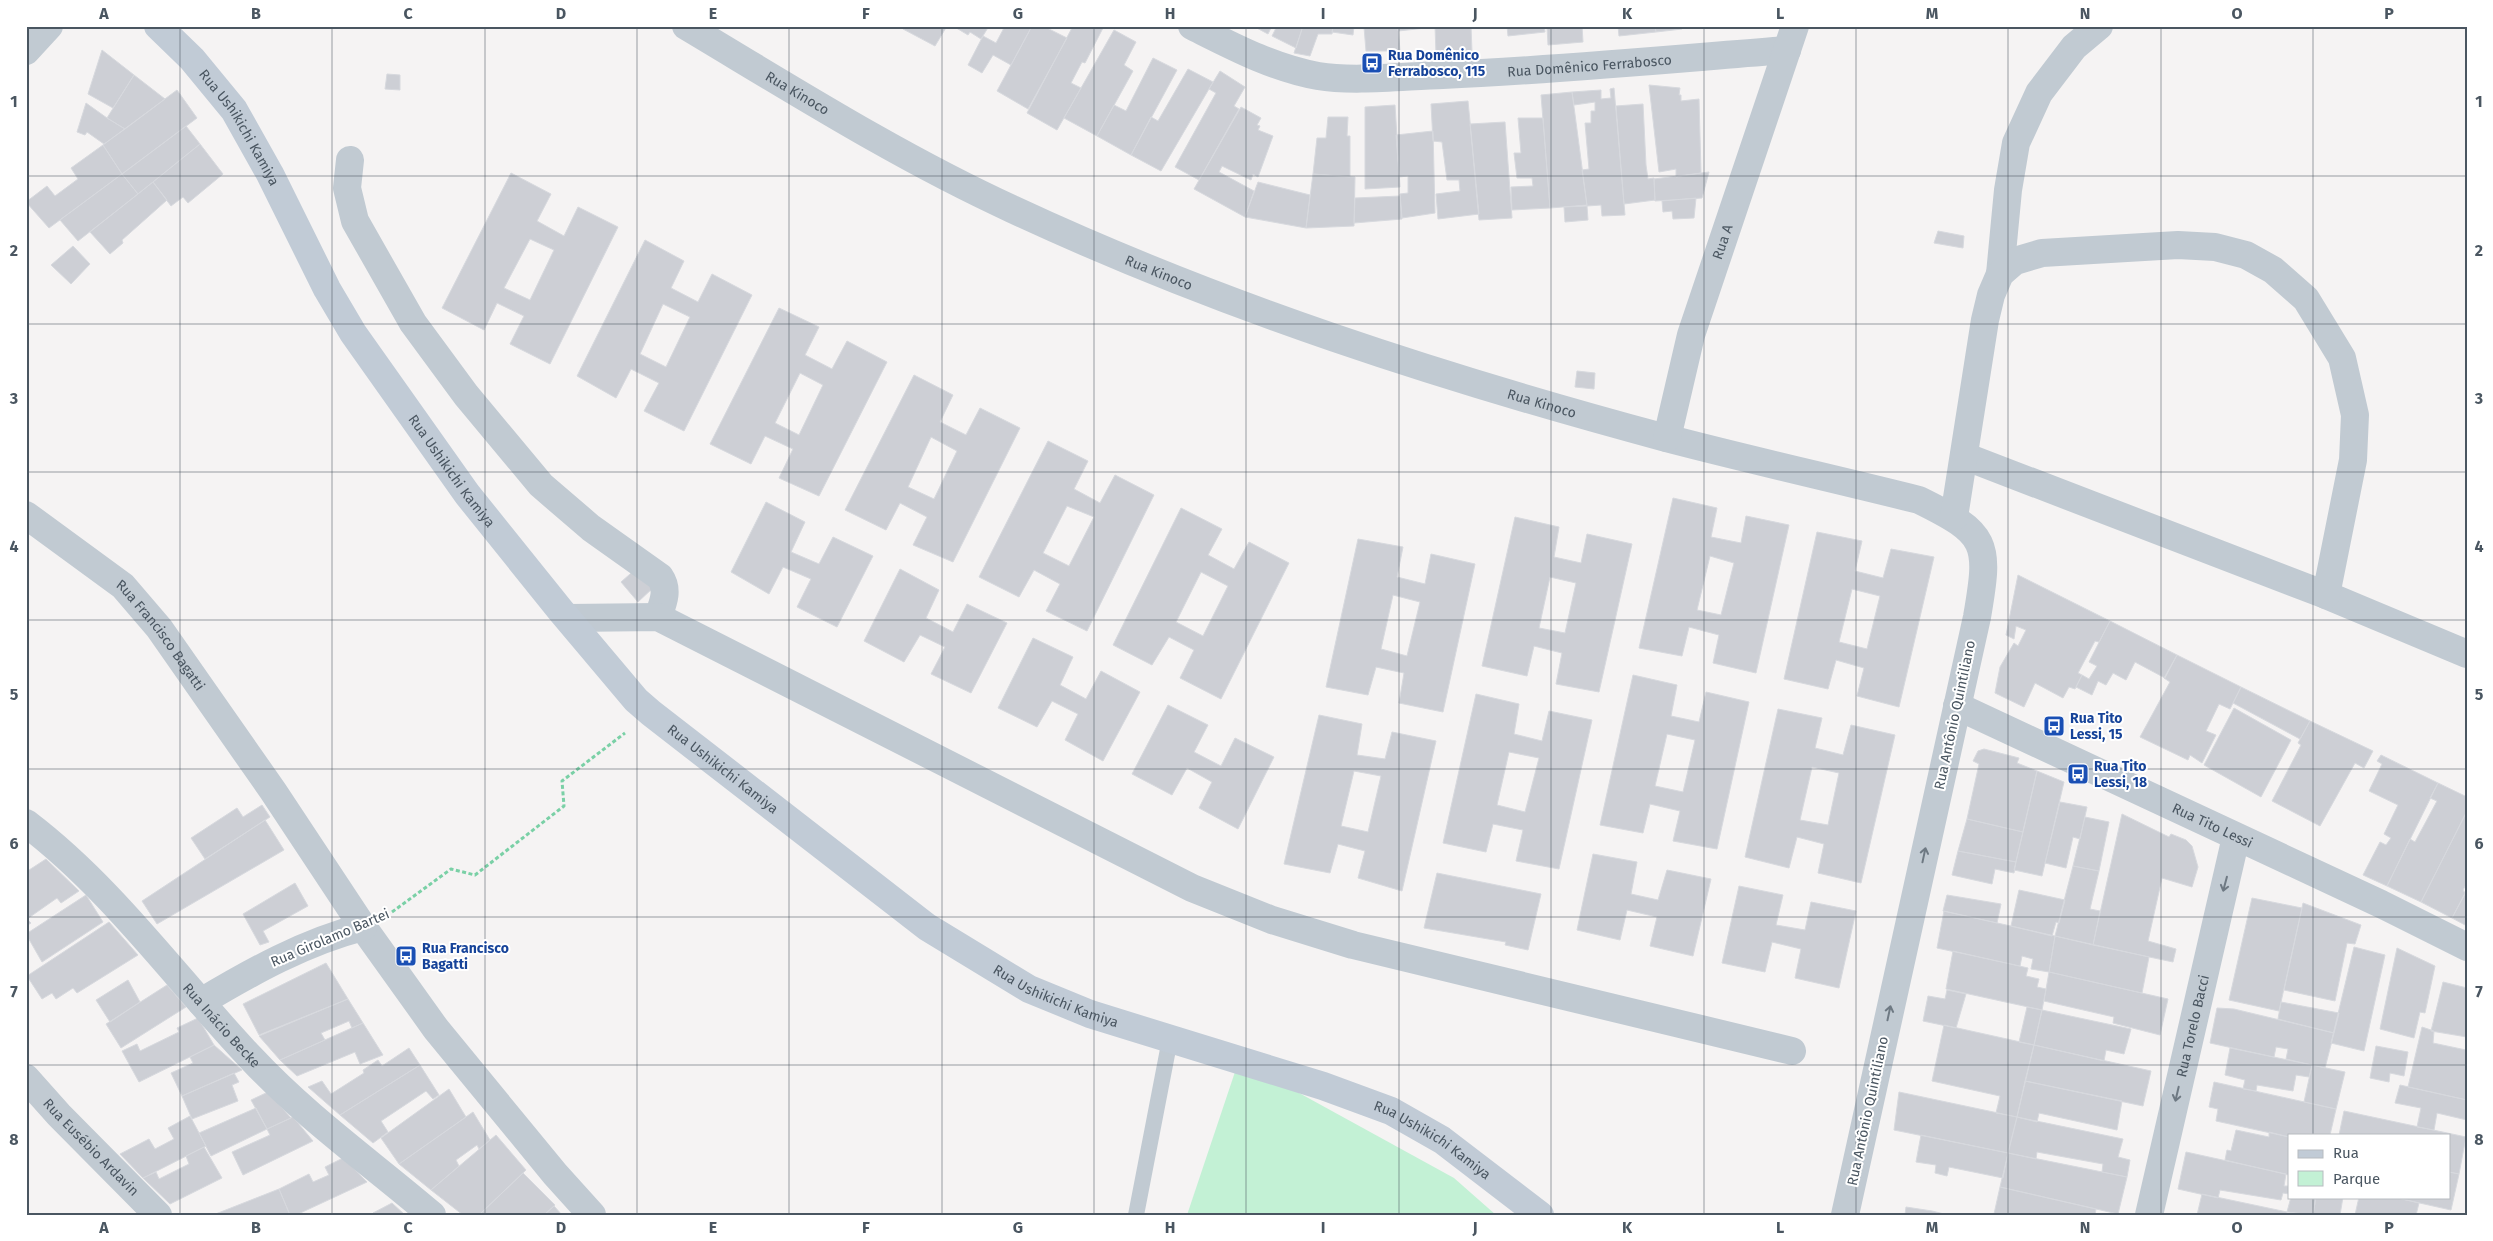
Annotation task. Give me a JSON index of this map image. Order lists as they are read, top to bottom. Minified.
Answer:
{"streets":{"main road":["Rua Ushikichi Kamiya"],"street":["Rua Domênico Ferrabosco","Rua Kinoco","Rua A","Rua Francisco Bagatti","Rua Antônio Quintiliano","Rua Tito Lessi","Rua Girolamo Bartei","Rua Inácio Becke","Rua Torelo Bacci","Rua Eusébio Ardavin"]},"crossings":[["Rua Domênico Ferrabosco","Rua A"],["Rua Kinoco","Rua A"],["Rua Kinoco","Rua Antônio Quintiliano"],["Rua Ushikichi Kamiya","Rua Girolamo Bartei"],["Rua A","Rua Antônio Quintiliano"],["Rua Francisco Bagatti","Rua Girolamo Bartei"],["Rua Antônio Quintiliano","Rua Tito Lessi"],["Rua Tito Lessi","Rua Torelo Bacci"],["Rua Girolamo Bartei","Rua Inácio Becke"]],"one_way":["Rua Antônio Quintiliano","Rua Torelo Bacci"],"places":{"bus stop":["Rua Domênico Ferrabosco, 115","Rua Tito Lessi, 15","Rua Tito Lessi, 18","Rua Francisco Bagatti"]},"legend":["Rua","Parque"],"grid":{"columns":["A","B","C","D","E","F","G","H","I","J","K","L","M","N","O","P"],"rows":["1","2","3","4","5","6","7","8"]}}
